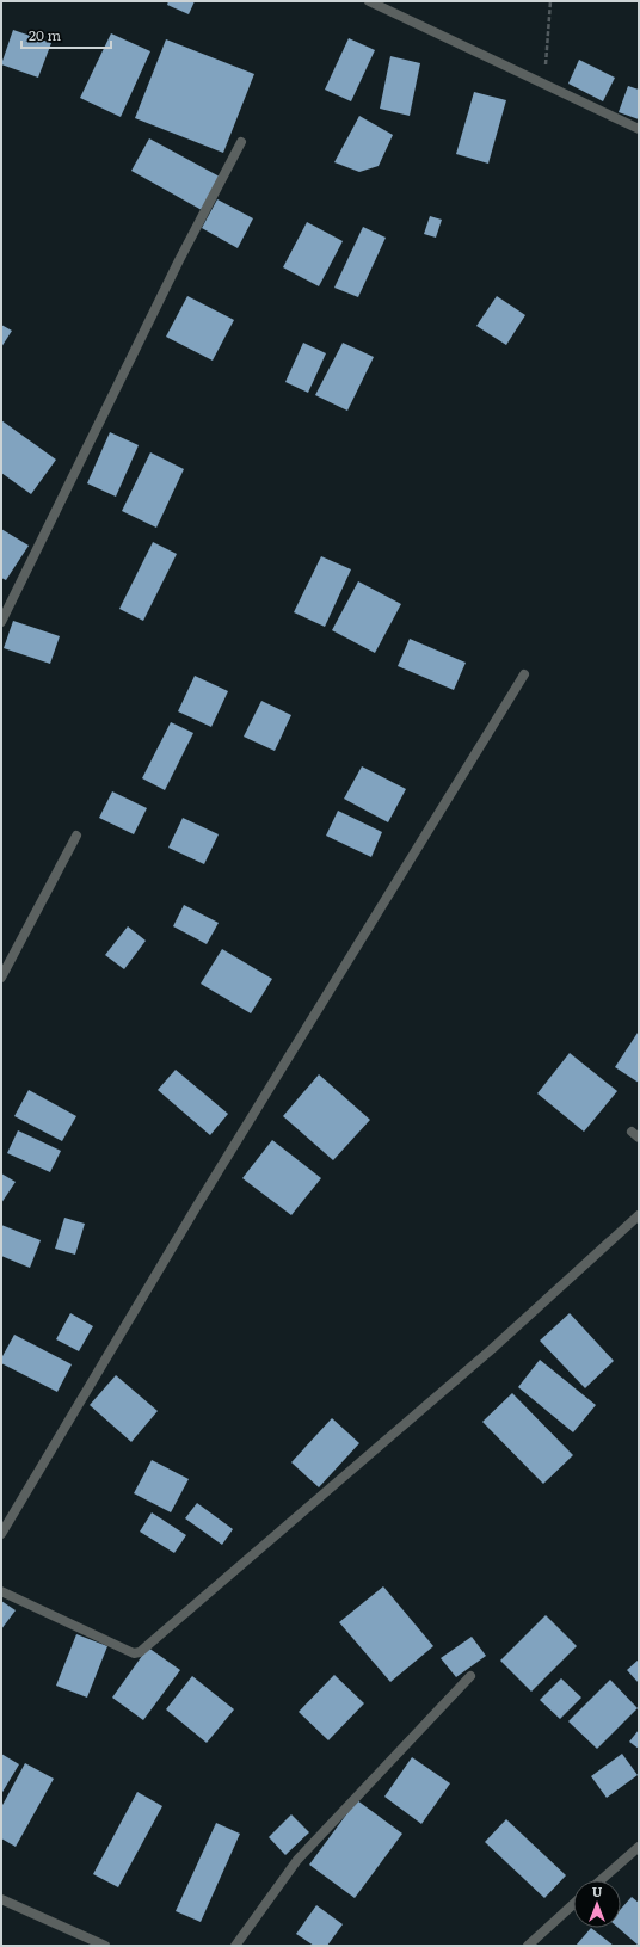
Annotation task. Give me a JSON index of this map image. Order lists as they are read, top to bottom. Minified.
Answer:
{"scale_bar":"20 m","north":"top"}
